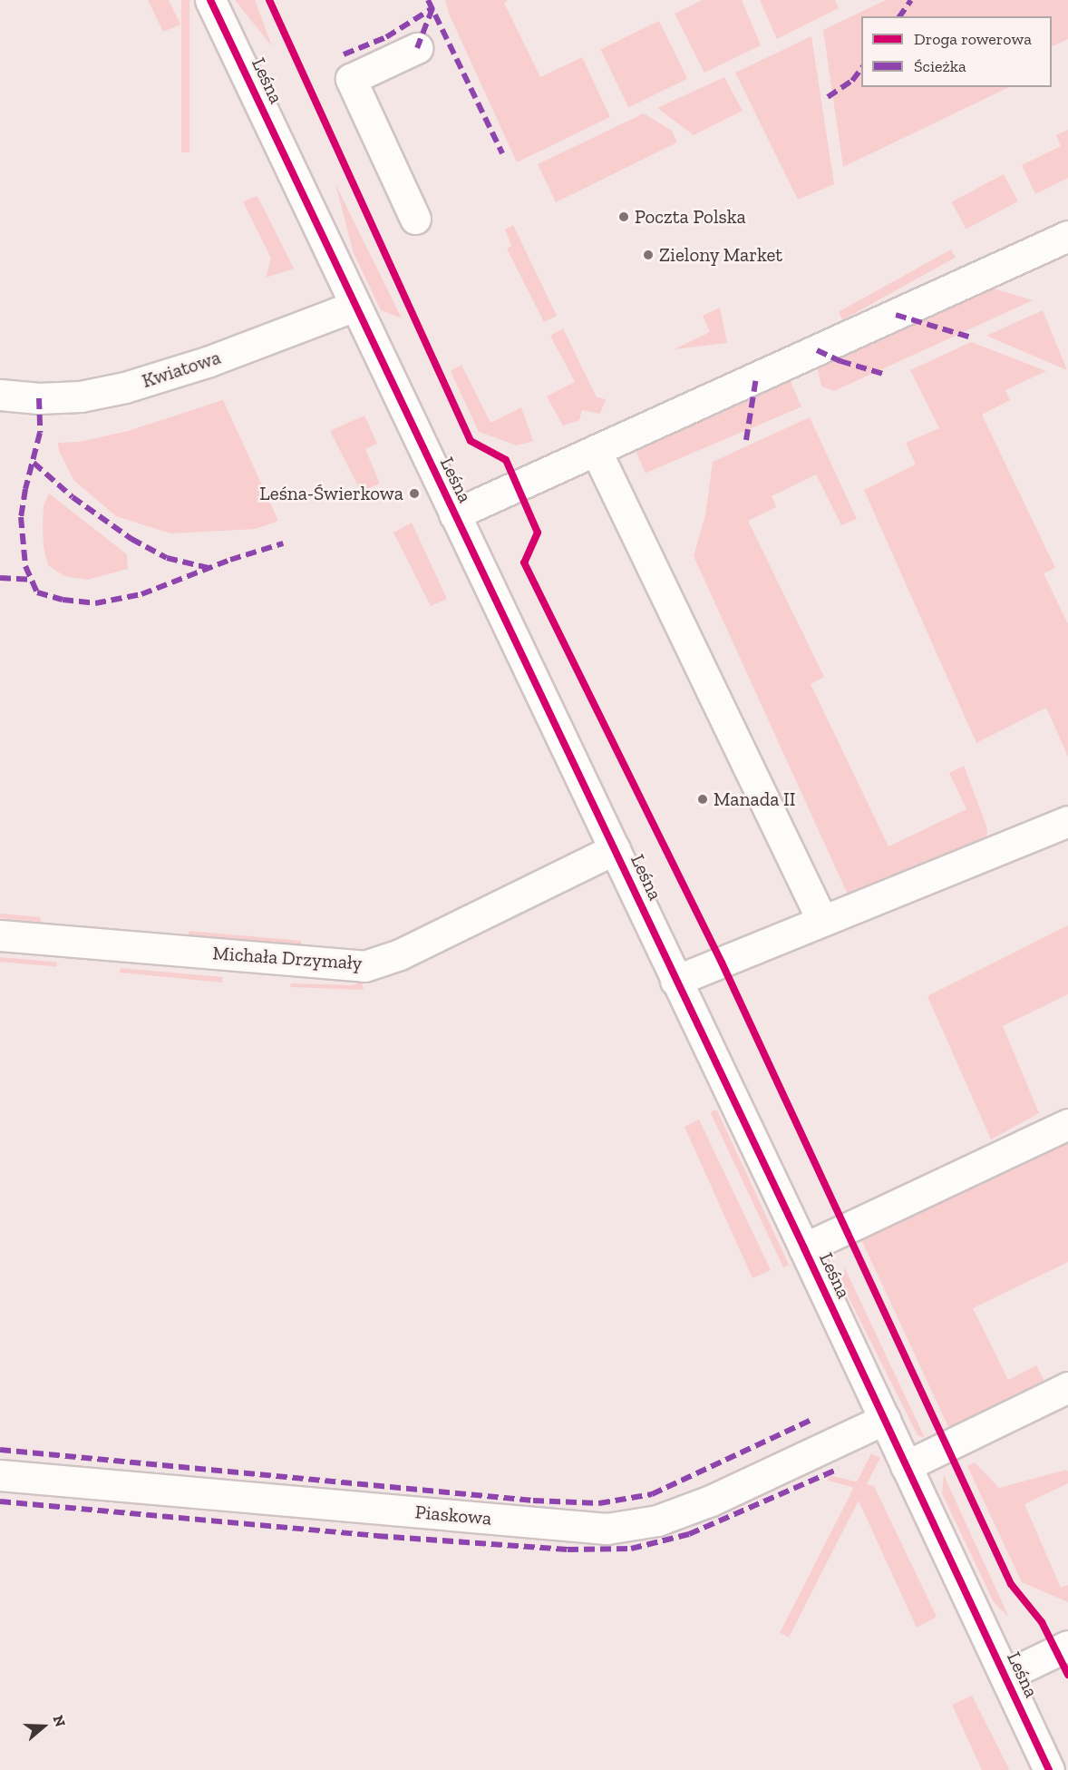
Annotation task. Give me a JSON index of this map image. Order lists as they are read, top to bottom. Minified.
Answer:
{"streets":{"street":["Leśna","Kwiatowa","Michała Drzymały","Piaskowa"]},"crossings":[["Leśna","Kwiatowa"],["Leśna","Michała Drzymały"],["Leśna","Piaskowa"]],"places":["Poczta Polska","Zielony Market","Leśna-Świerkowa","Manada II"],"legend":["Droga rowerowa","Ścieżka"],"north":"right"}
